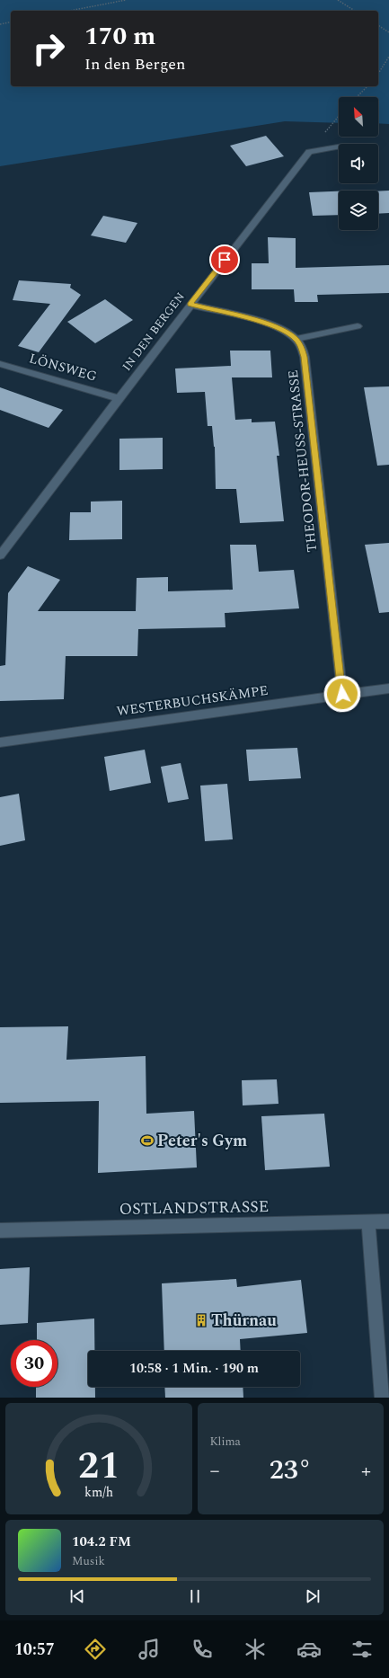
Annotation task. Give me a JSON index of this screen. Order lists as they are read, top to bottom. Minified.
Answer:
{"streets":{"street":["IN DEN BERGEN","LÖNSWEG","THEODOR-HEUSS-STRASSE","WESTERBUCHSKÄMPE","OSTLANDSTRASSE"]},"crossings":[["IN DEN BERGEN","LÖNSWEG"],["IN DEN BERGEN","THEODOR-HEUSS-STRASSE"],["THEODOR-HEUSS-STRASSE","WESTERBUCHSKÄMPE"]],"places":{"sports":["Peter's Gym"],"building":["Thürnau"]},"north":"top left","page":{"turn":["170 m","In den Bergen"],"limit":"30","trip":"10:58 · 1 Min. · 190 m","tile":"Klima","heat":["−","23°","+"],"song":["104.2 FM","Musik"],"tabs":"10:57","gauge":["21","km/h"]}}
